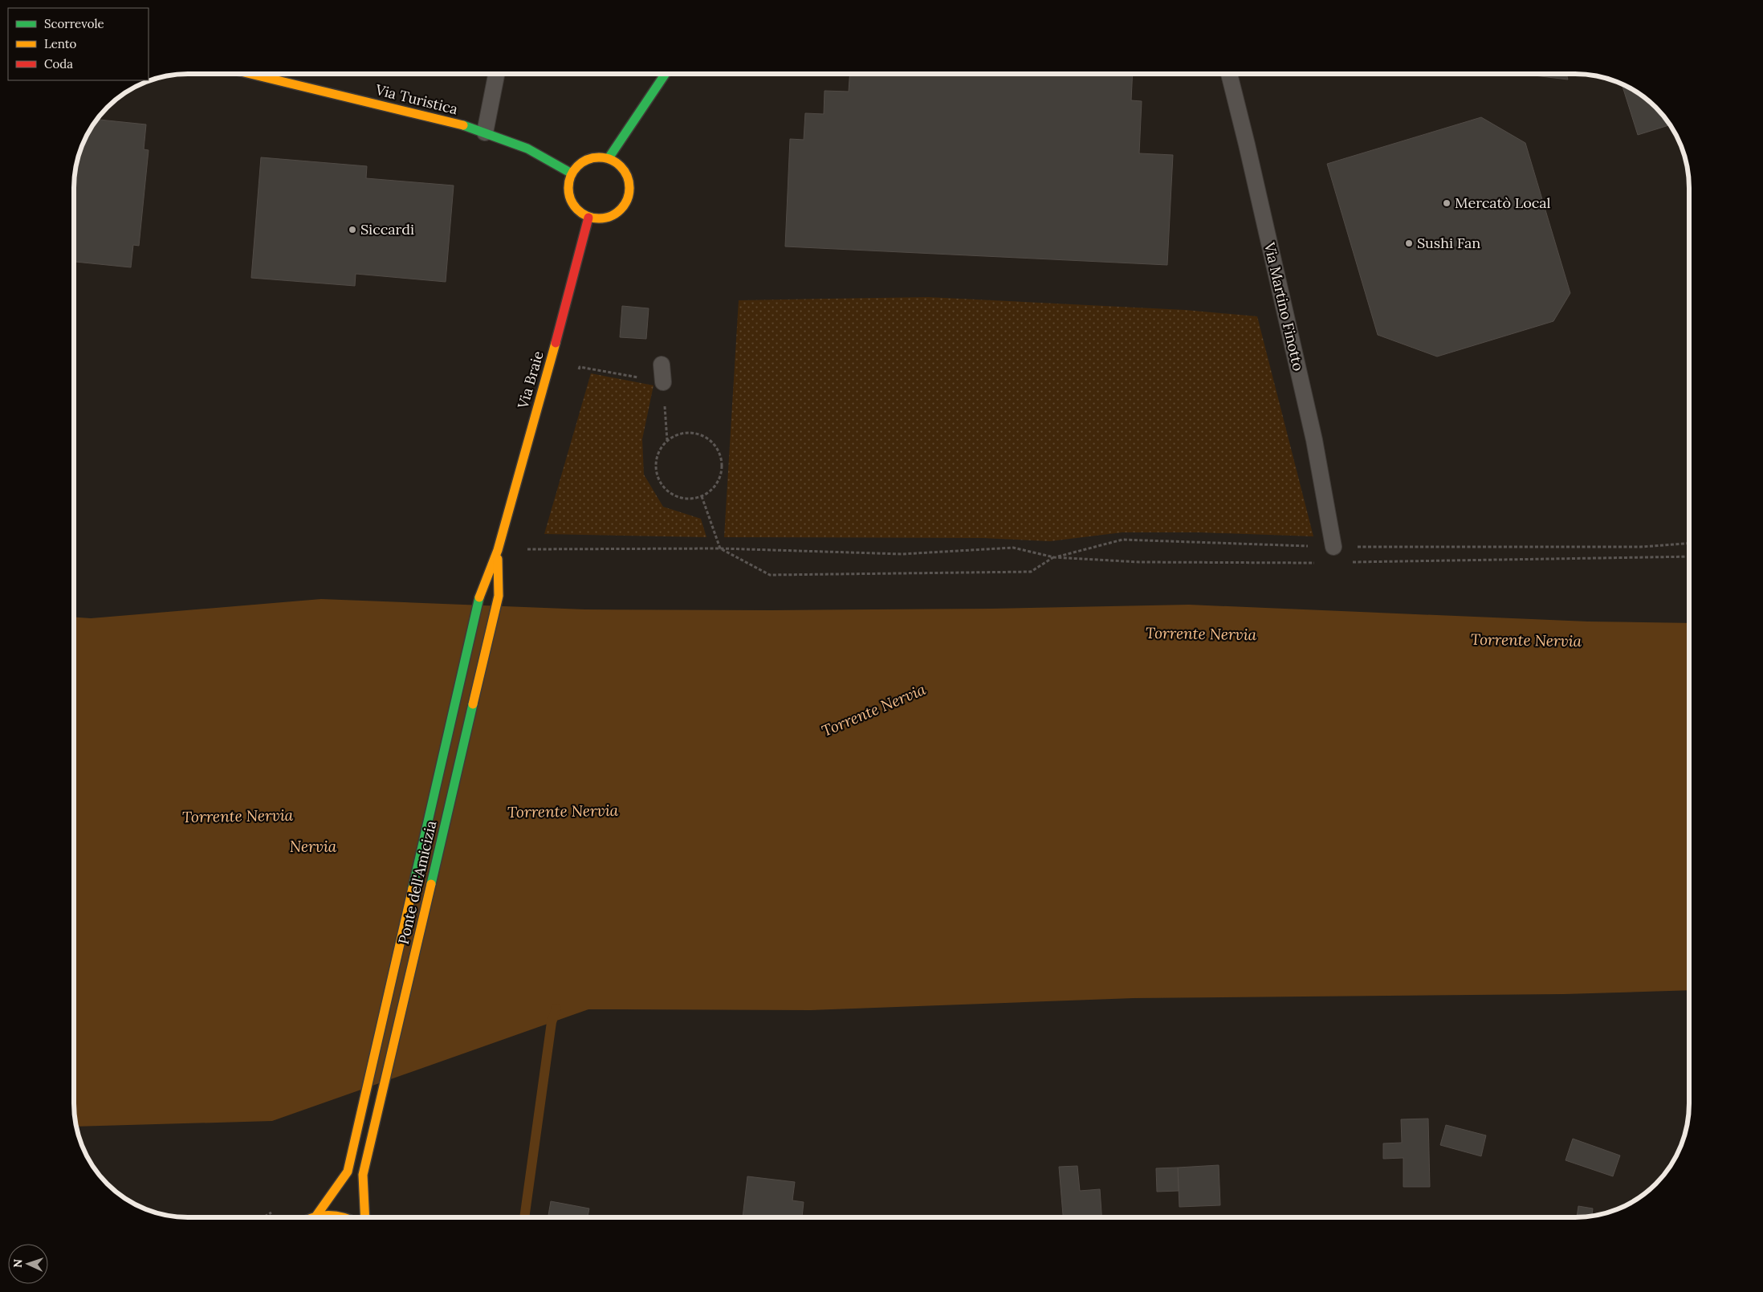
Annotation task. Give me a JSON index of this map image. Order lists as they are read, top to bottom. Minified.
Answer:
{"streets":{"street":["Via Turistica","Via Braie","Ponte dell'Amicizia"],"lane":["Via Martino Finotto"]},"crossings":[["Via Turistica","Via Braie"],["Via Braie","Ponte dell'Amicizia"]],"water":["Torrente Nervia","Nervia"],"places":["Mercatò Local","Siccardi","Sushi Fan"],"legend":["Scorrevole","Lento","Coda"],"north":"left"}
